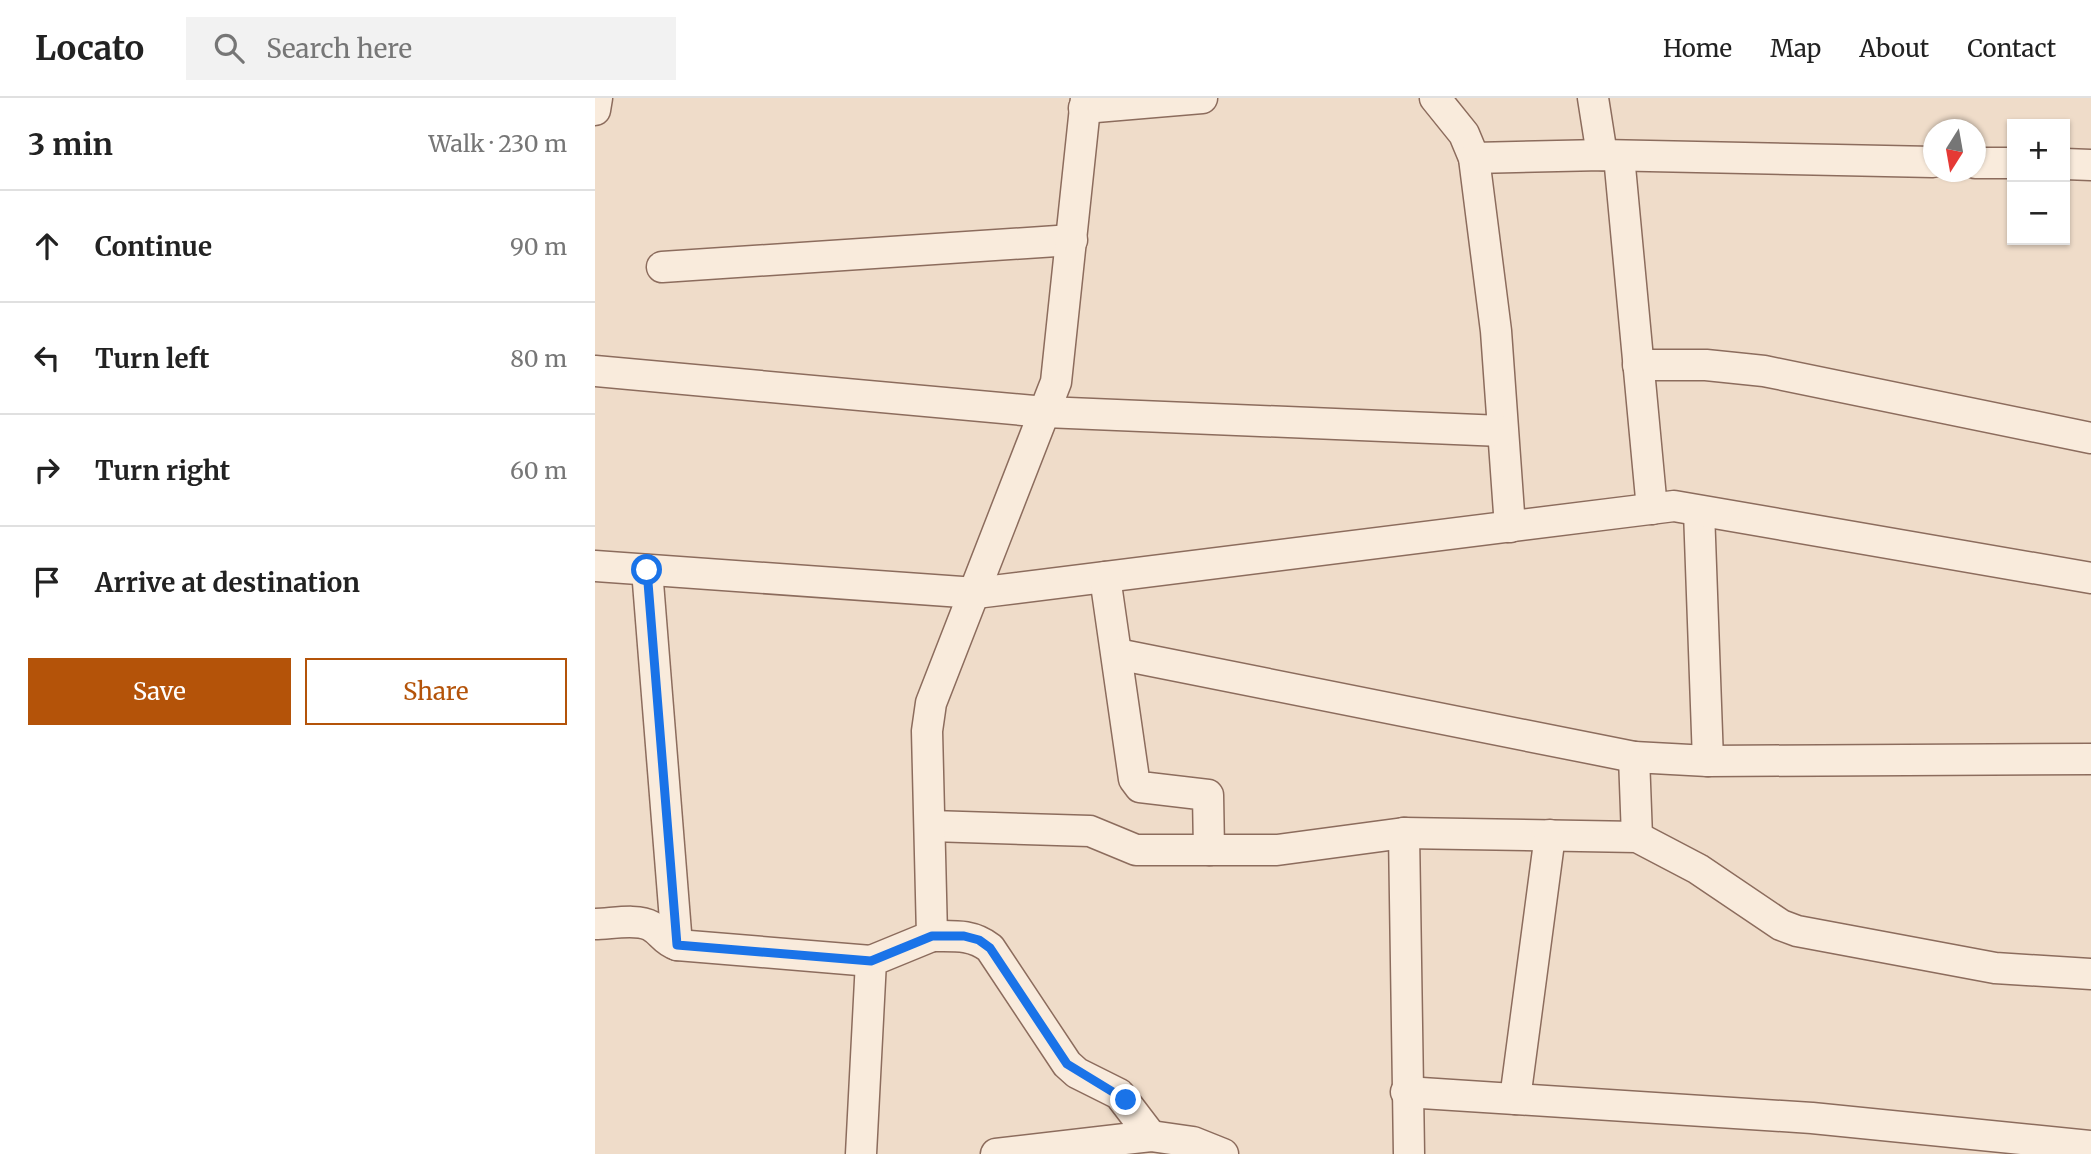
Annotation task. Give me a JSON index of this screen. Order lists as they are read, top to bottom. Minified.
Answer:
{"north":"bottom","page":{"header":"Locato","search":"Search here","nav":["Home","Map","About","Contact"],"heading":["3 min","Walk · 230 m"],"map_buttons":["+","−"],"list":[["Continue","90 m"],["Turn left","80 m"],["Turn right","60 m"],"Arrive at destination"],"buttons":["Save","Share"]}}
